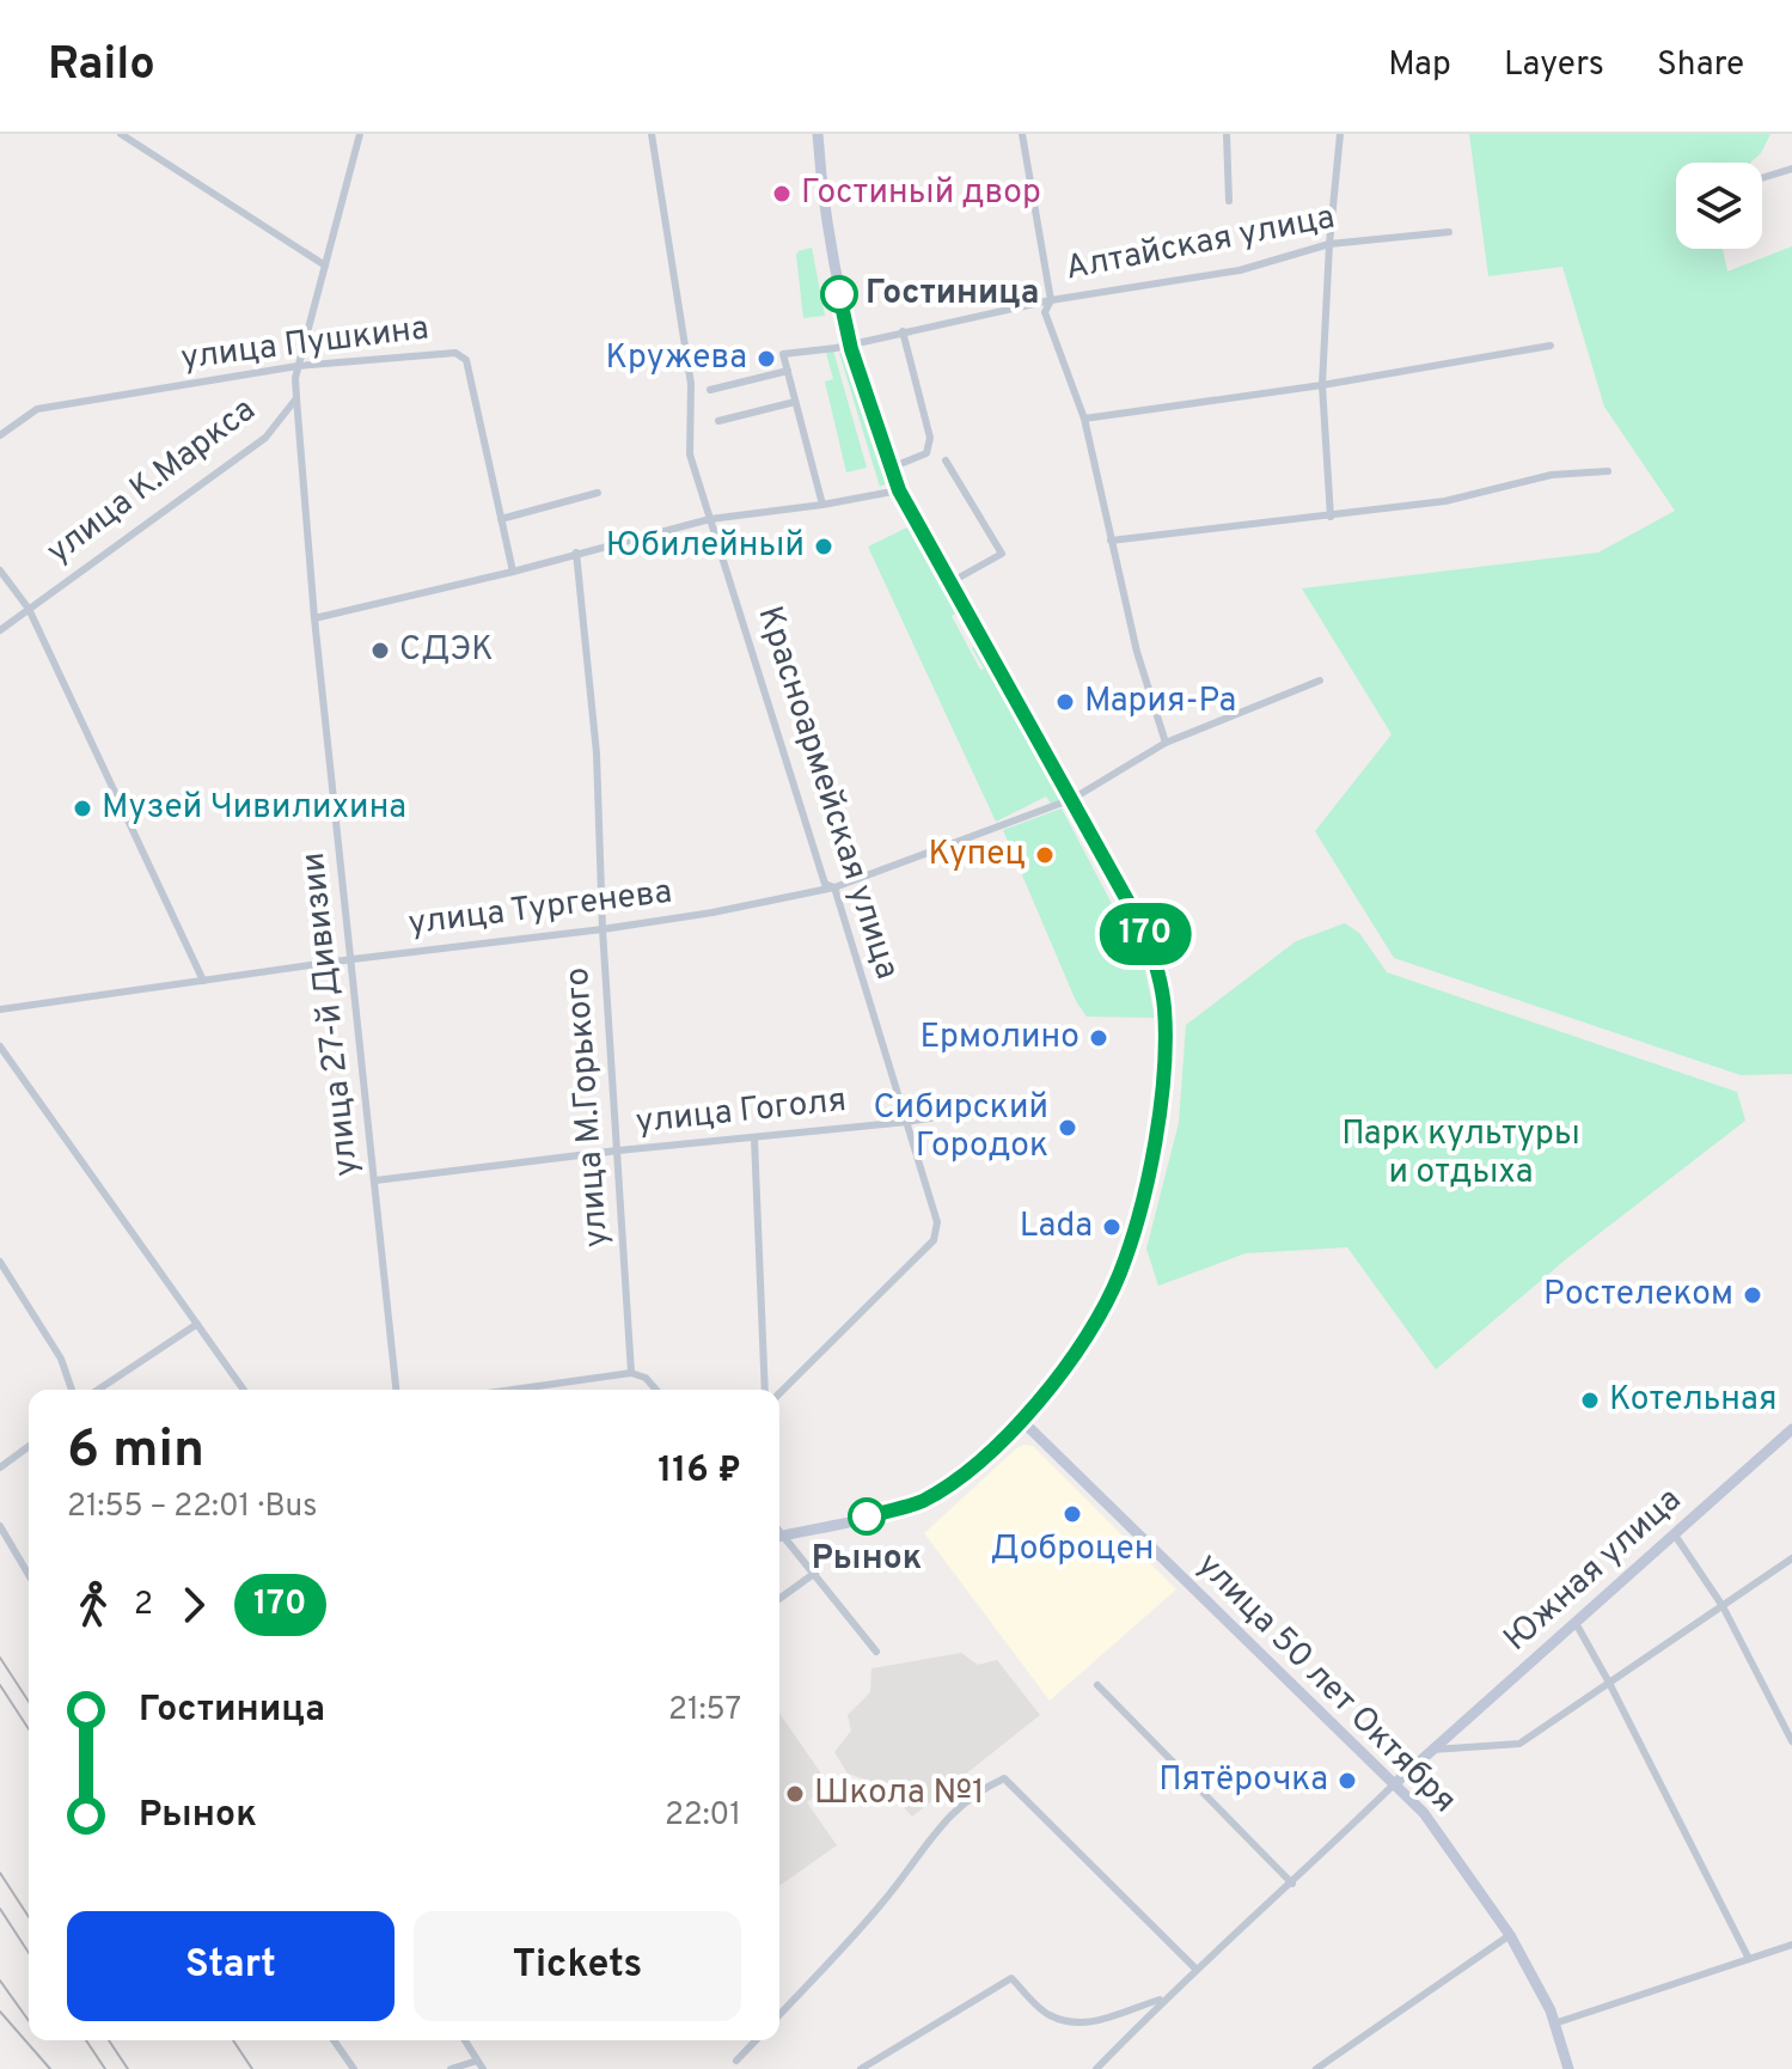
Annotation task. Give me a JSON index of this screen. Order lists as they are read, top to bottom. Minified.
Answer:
{"streets":{"main road":["Южная улица","улица 50 лет Октября"],"street":["Алтайская улица","улица Пушкина","улица К.Маркса","Красноармейская улица","улица Тургенева","улица 27-й Дивизии","улица М.Горького","улица Гоголя"]},"crossings":[["улица Пушкина","улица К.Маркса"],["улица К.Маркса","улица 27-й Дивизии"],["Красноармейская улица","улица Тургенева"],["Красноармейская улица","улица Гоголя"],["улица Тургенева","улица 27-й Дивизии"],["улица Тургенева","улица М.Горького"],["улица 27-й Дивизии","улица Гоголя"],["улица М.Горького","улица Гоголя"],["Южная улица","улица 50 лет Октября"]],"parks":["Парк культуры и отдыха"],"places":["Гостиный двор","Гостиница","Кружева","Юбилейный","СДЭК","Мария-Ра","Музей Чивилихина","Купец","Ермолино","Сибирский Городок","Lada","Ростелеком","Котельная","Доброцен","Рынок","Пятёрочка","Школа №1"],"lines":["bus line 170"],"page":{"header":"Railo","nav":["Map","Layers","Share"],"on_map":"170","heading":["6 min","21:55 – 22:01 · Bus","116 ₽"],"legs":["2","170"],"list":[{"name":"Гостиница","value":"21:57"},{"name":"Рынок","value":"22:01"}],"buttons":["Start","Tickets"]}}
